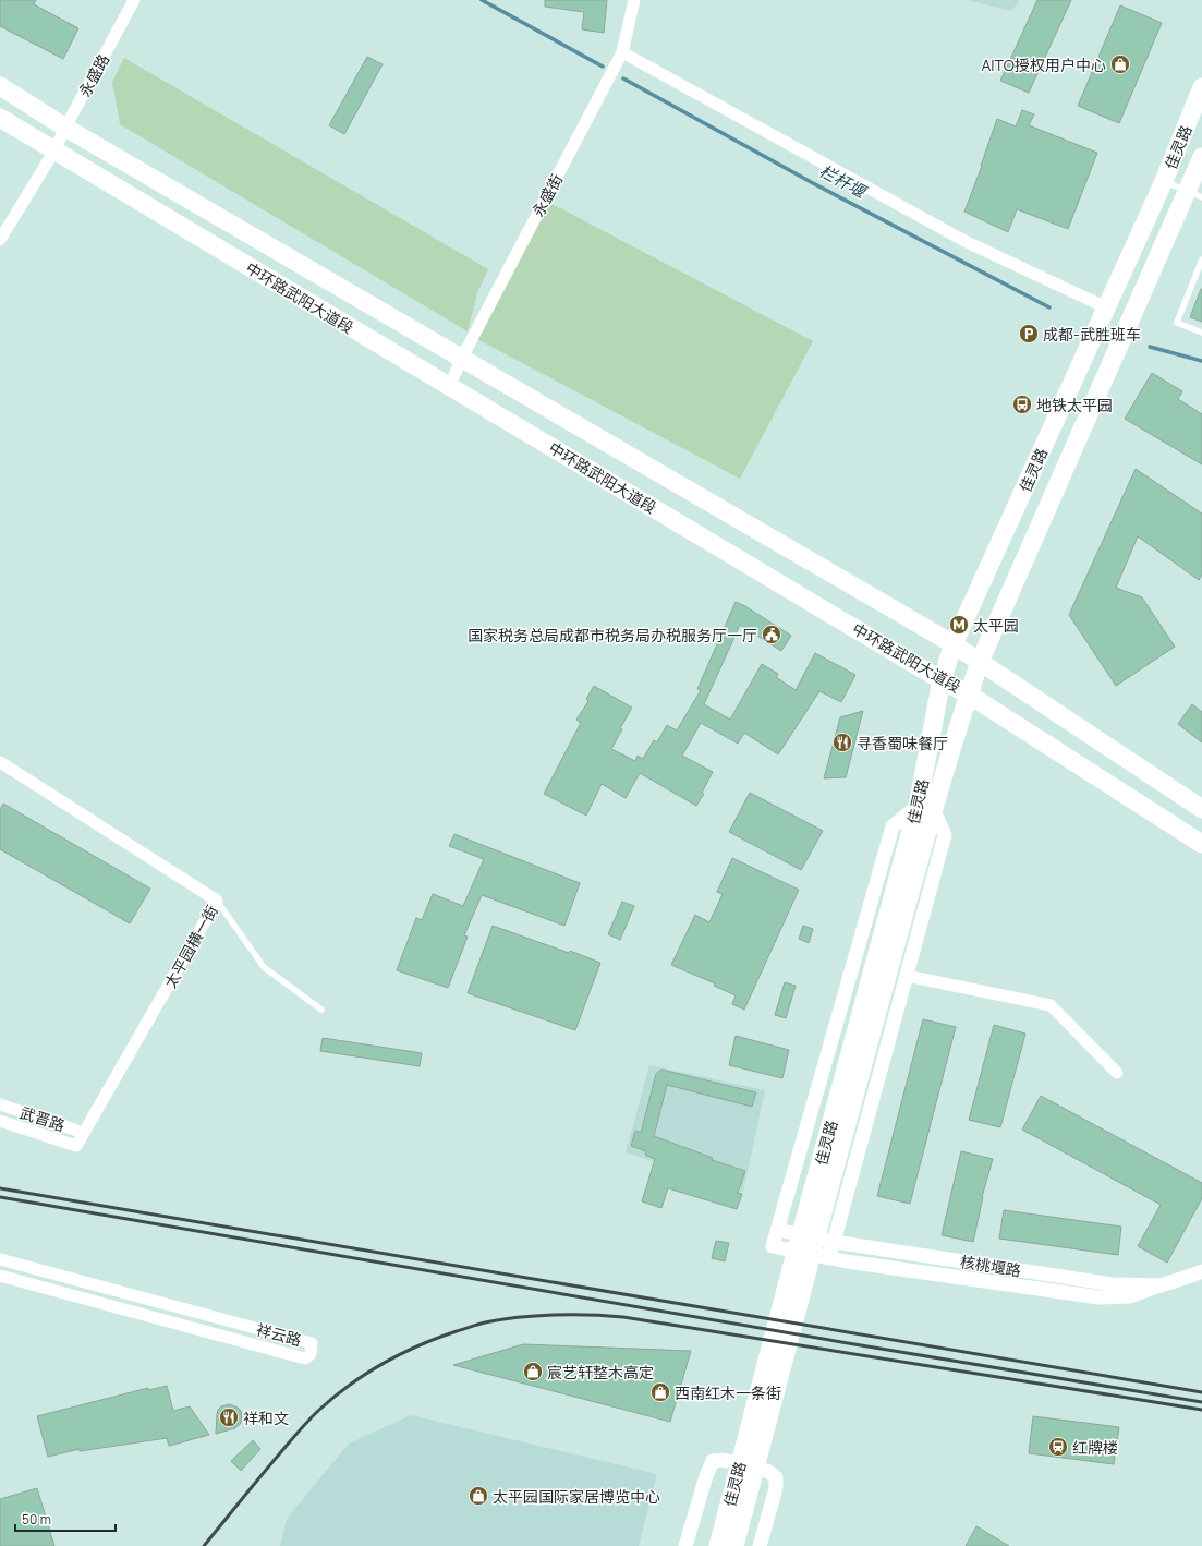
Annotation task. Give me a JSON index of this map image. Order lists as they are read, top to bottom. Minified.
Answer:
{"streets":{"main road":["佳灵路","中环路武阳大道段"],"street":["永盛路","永盛街","太平园横一街","武晋路","核桃堰路","祥云路"]},"crossings":[["永盛路","中环路武阳大道段"],["佳灵路","中环路武阳大道段"],["永盛街","中环路武阳大道段"],["太平园横一街","武晋路"]],"water":["栏杆堰"],"places":{"shop":["AITO授权用户中心","宸艺轩整木高定","西南红木一条街","太平园国际家居博览中心"],"parking":["成都-武胜班车"],"bus stop":["地铁太平园"],"metro station":["太平园"],"public building":["国家税务总局成都市税务局办税服务厅一厅"],"restaurant":["寻香蜀味餐厅","祥和文"],"station":["红牌楼"]},"scale_bar":"50 m"}
